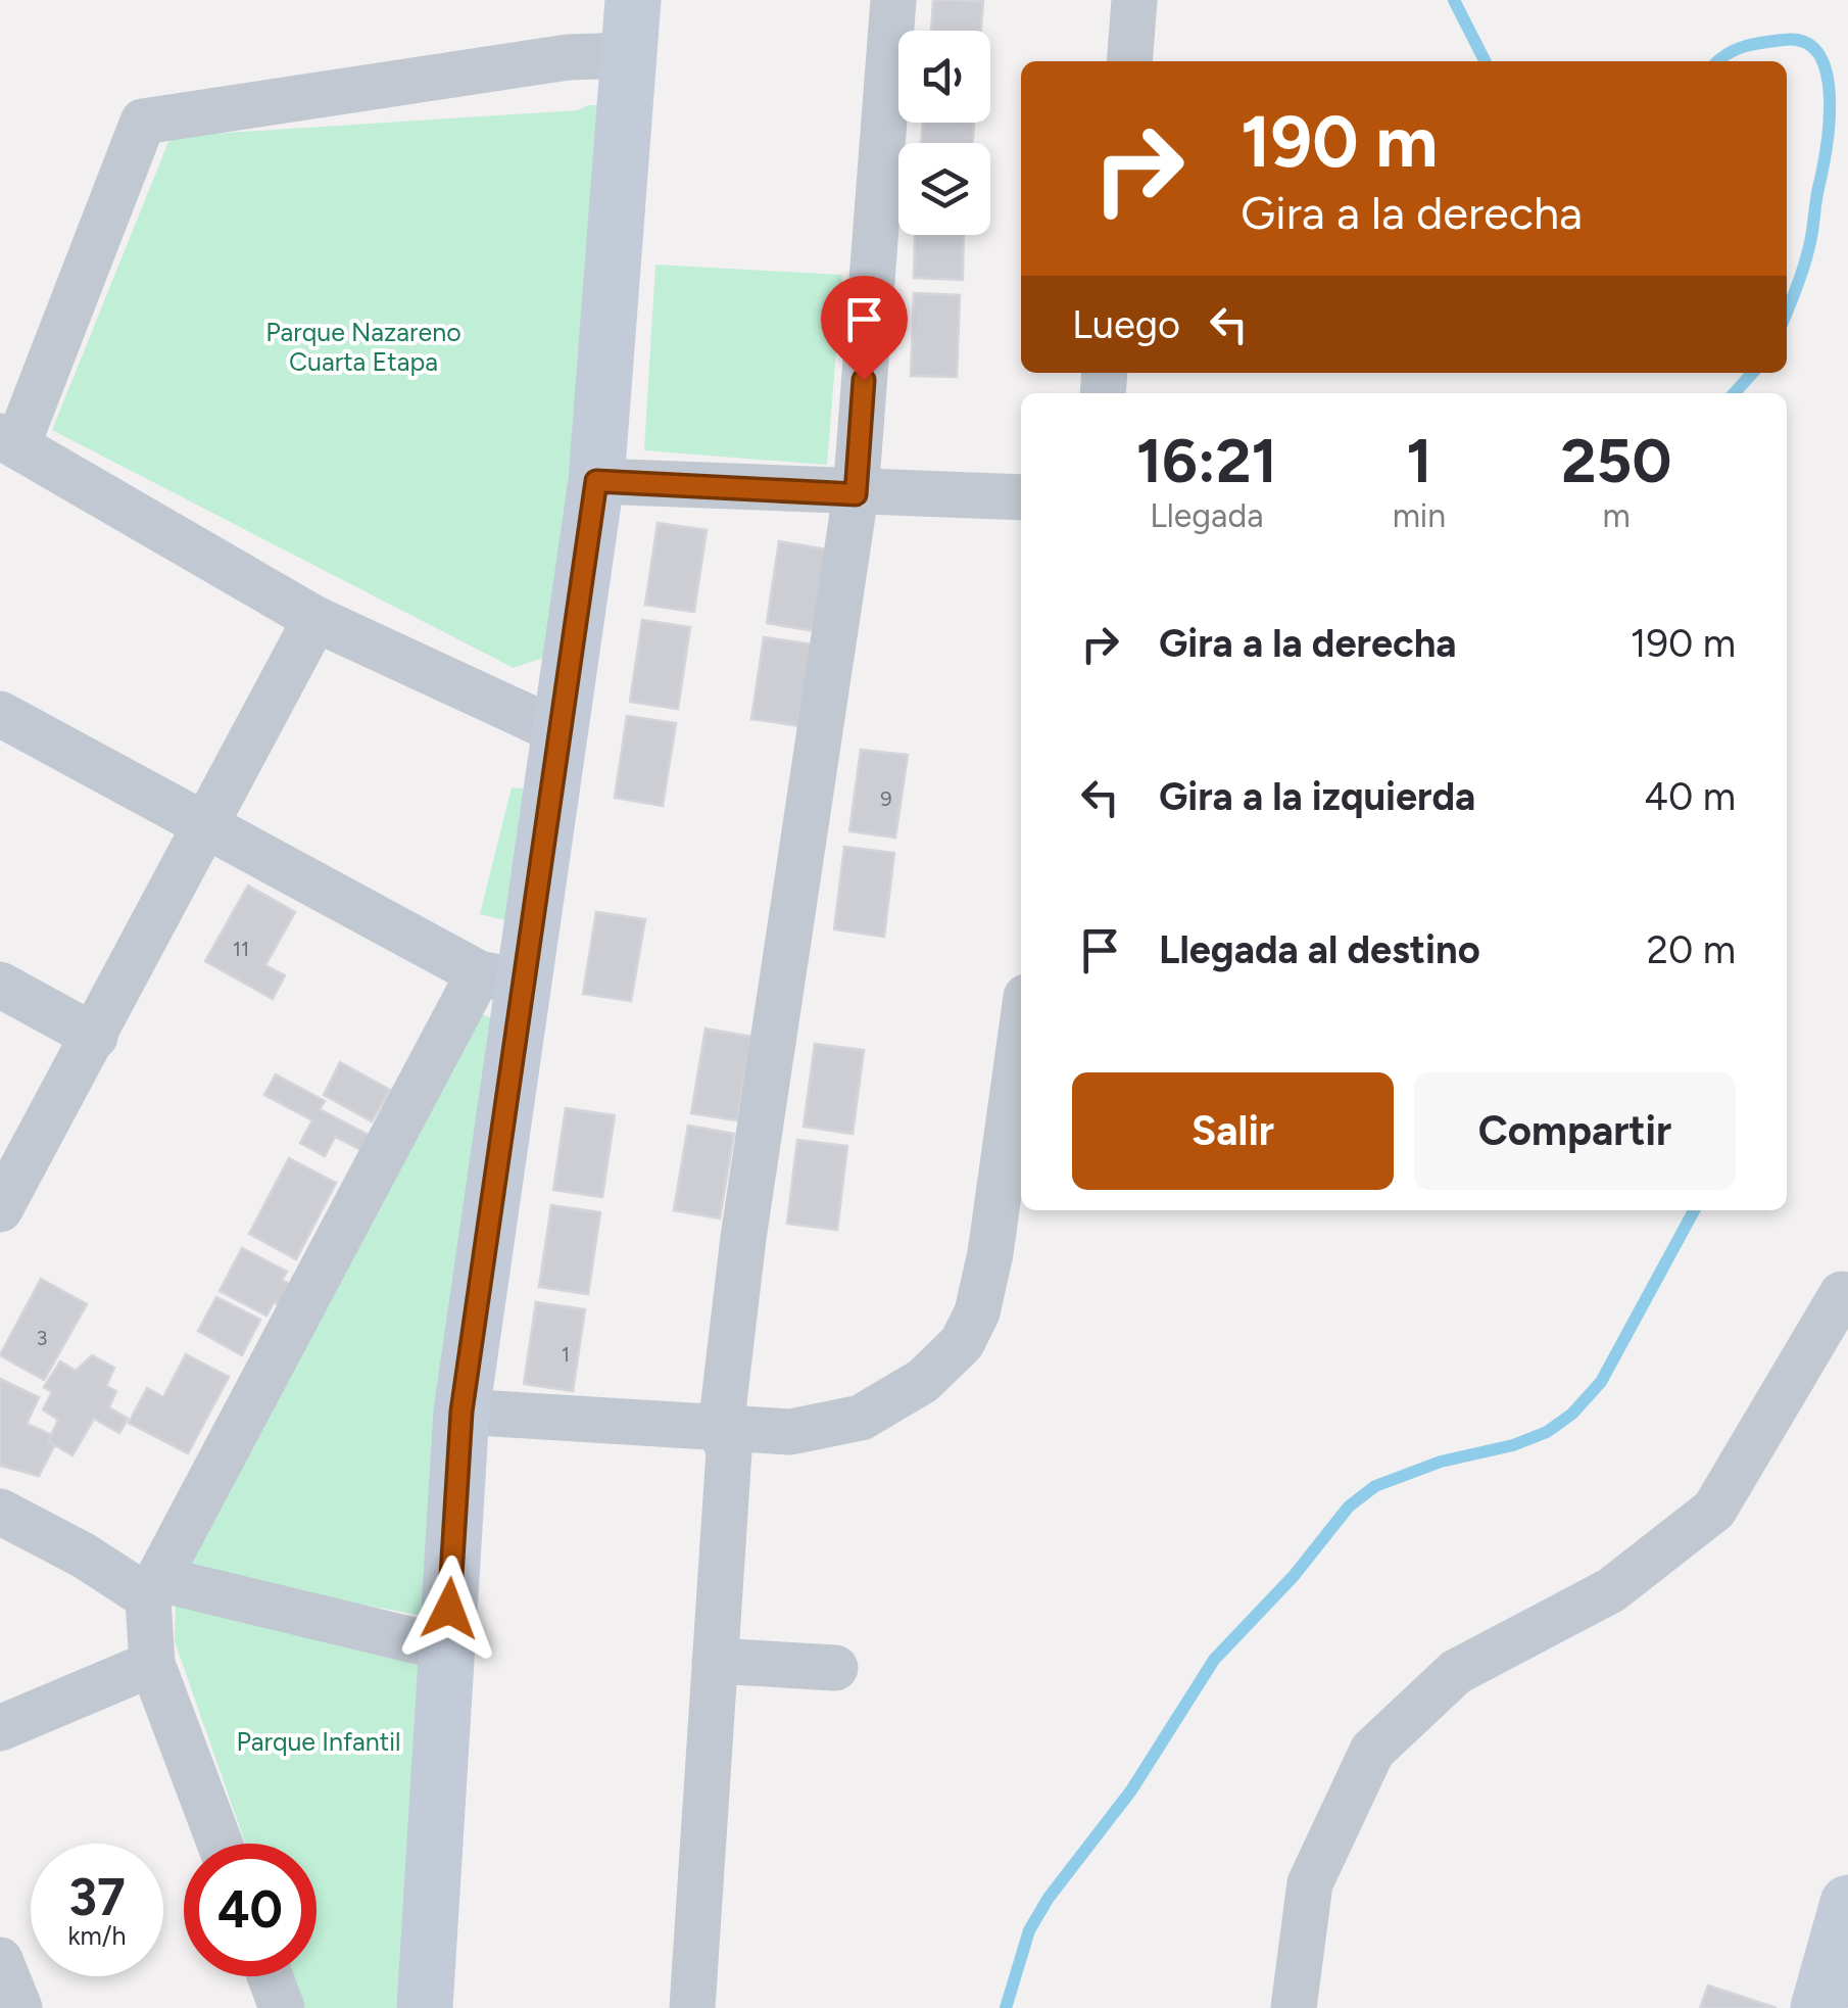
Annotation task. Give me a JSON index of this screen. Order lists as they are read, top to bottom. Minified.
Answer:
{"parks":["Parque Nazareno Cuarta Etapa","Parque Infantil"],"house_numbers":["9","11","3","1"],"page":{"turn":["190 m","Gira a la derecha"],"then":"Luego","eta":["16:21","Llegada","1","min","250","m"],"list":[{"name":"Gira a la derecha","value":"190 m"},{"name":"Gira a la izquierda","value":"40 m"},{"name":"Llegada al destino","value":"20 m"}],"buttons":["Salir","Compartir"],"speed":"37 km/h","limit":"40"}}
